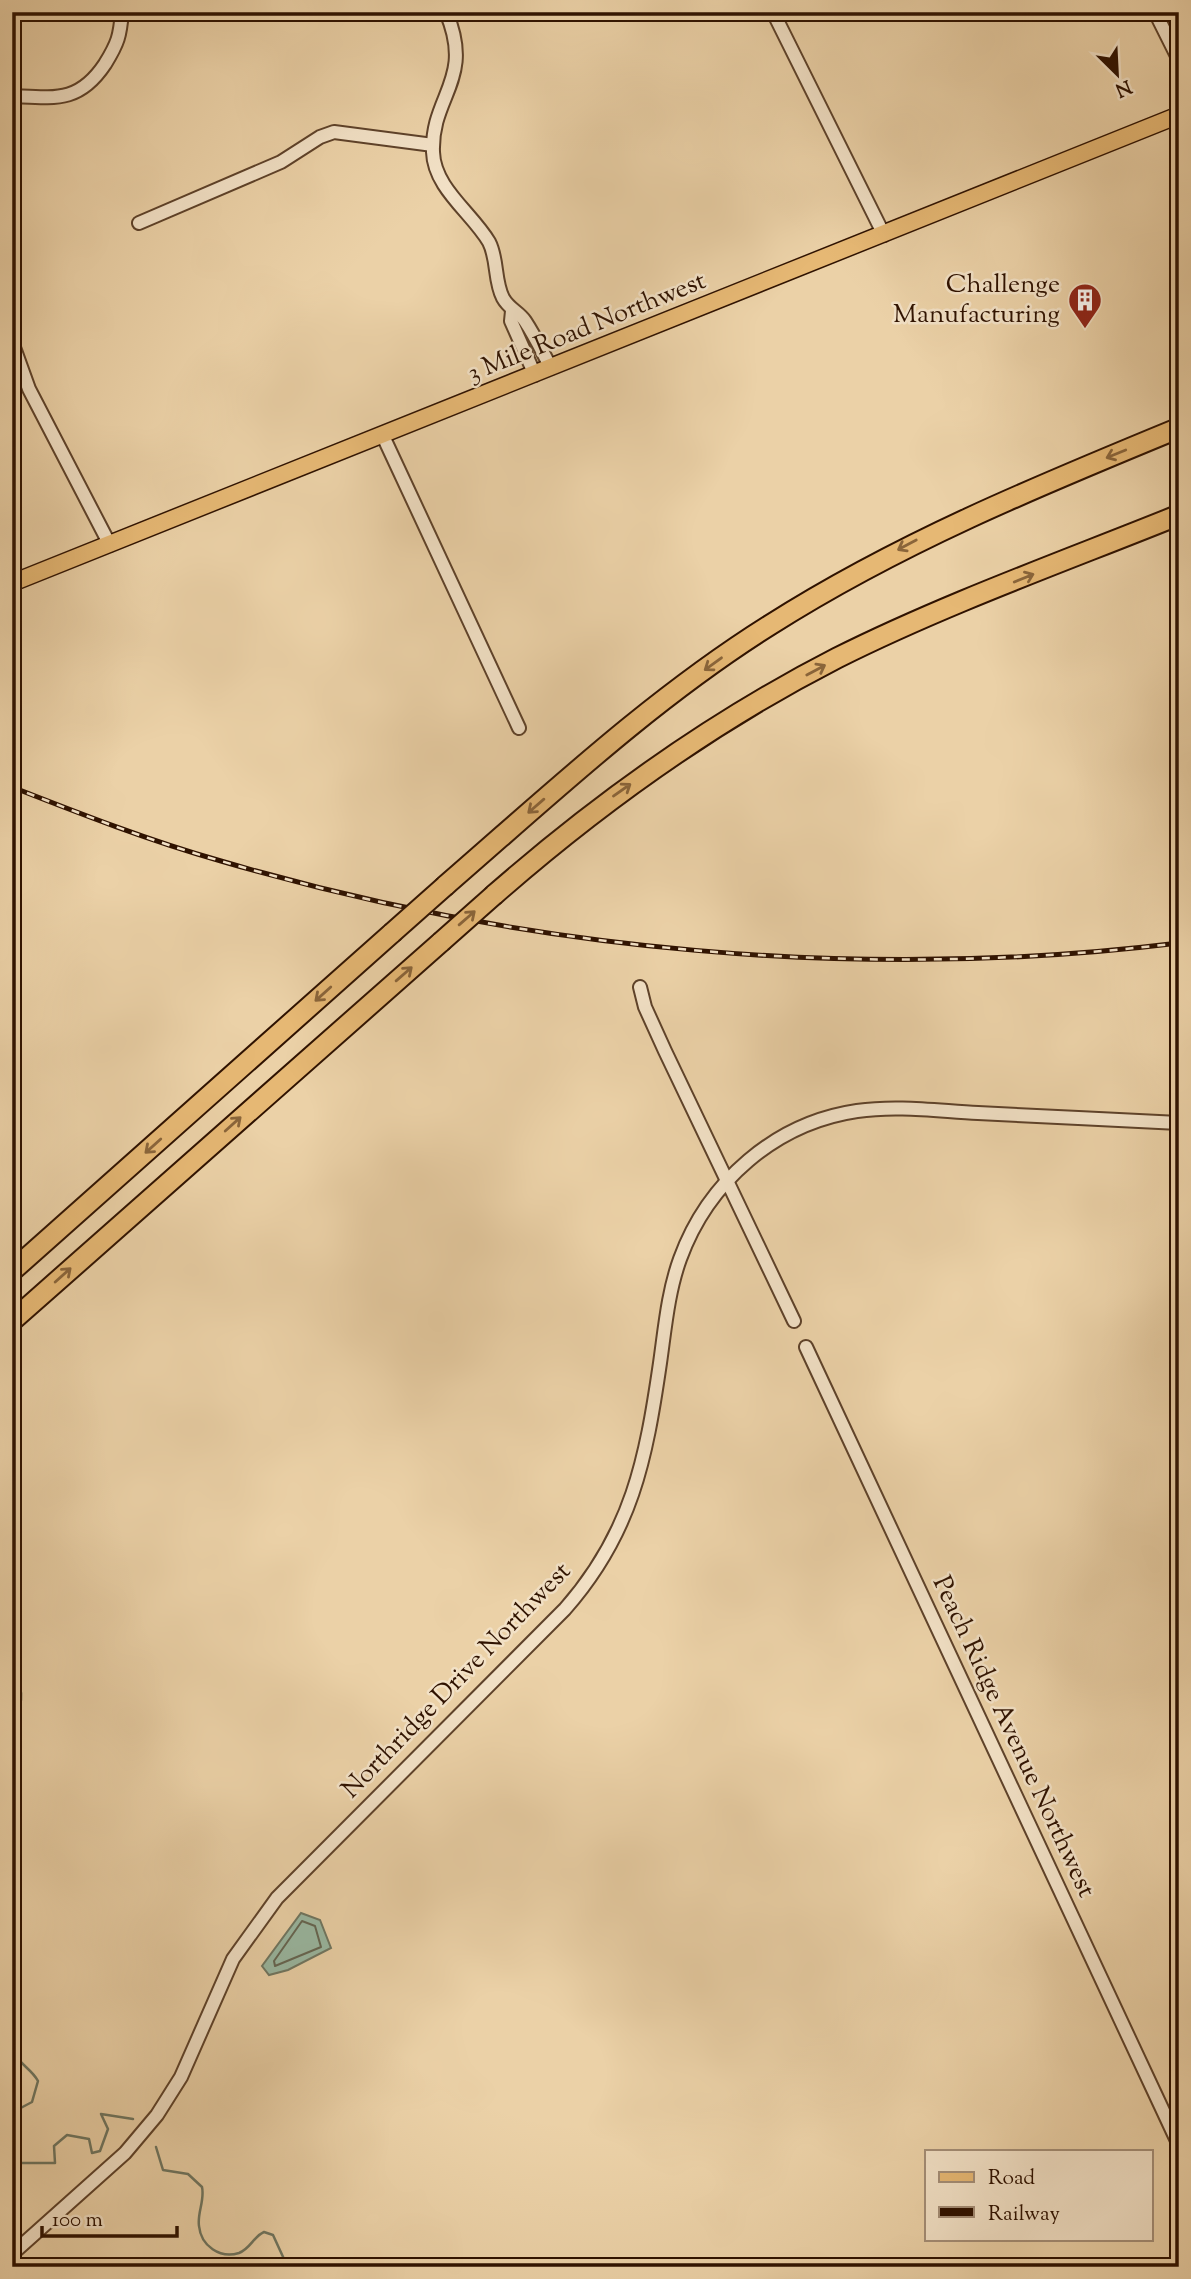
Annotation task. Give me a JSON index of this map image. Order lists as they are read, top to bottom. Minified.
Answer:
{"streets":{"main road":["3 Mile Road Northwest"],"street":["Northridge Drive Northwest","Peach Ridge Avenue Northwest"]},"places":{"building":["Challenge Manufacturing"]},"legend":["Road","Railway"],"scale_bar":"100 m","north":"bottom right"}
